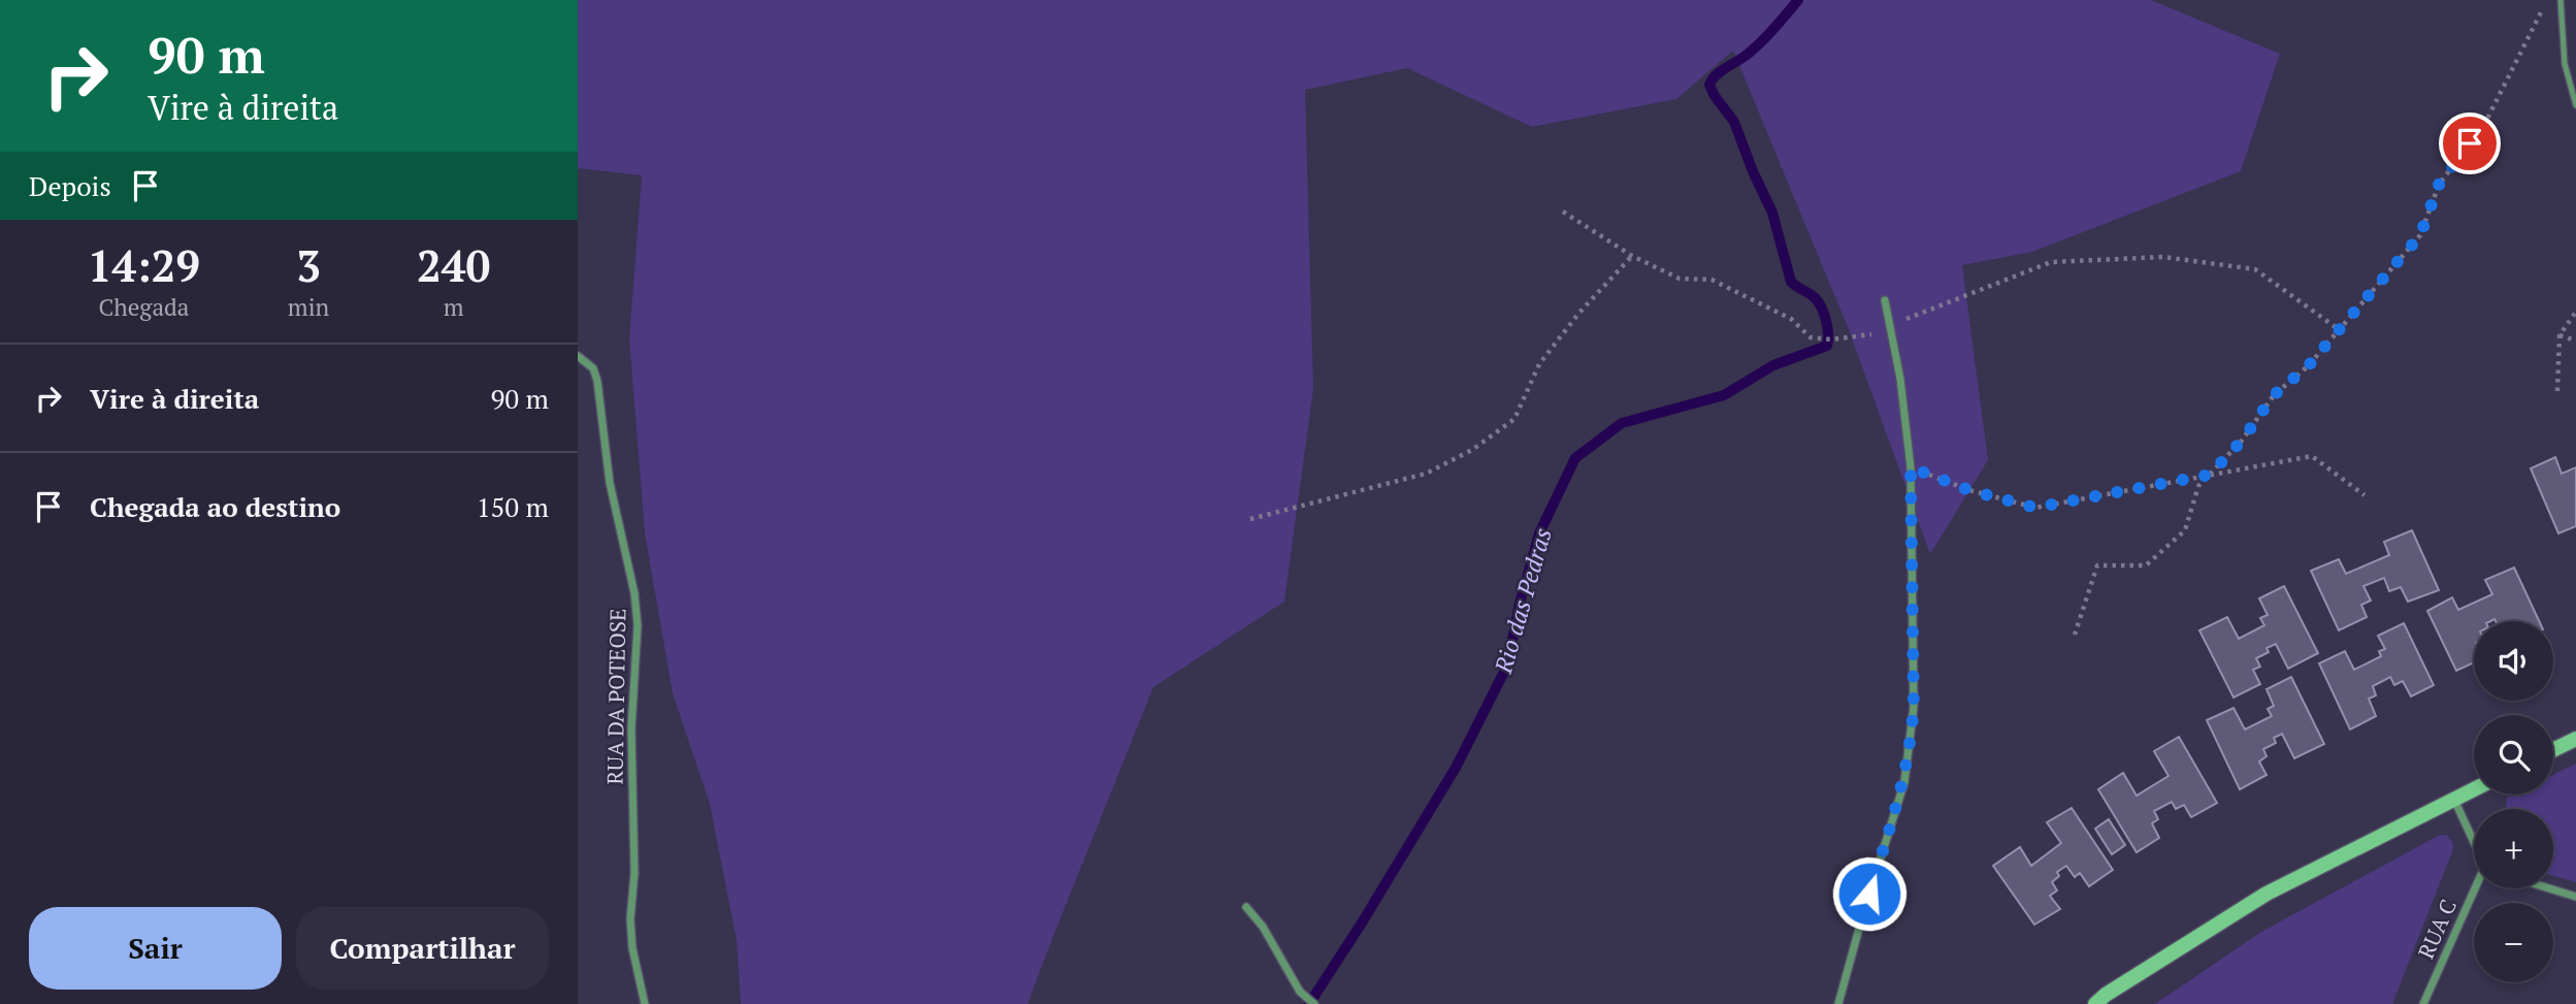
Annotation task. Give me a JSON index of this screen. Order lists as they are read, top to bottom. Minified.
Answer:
{"streets":{"street":["RUA DA POTEOSE","RUA C"]},"water":["Rio das Pedras"],"page":{"turn":["90 m","Vire à direita"],"then":"Depois","eta":["14:29","Chegada","3","min","240","m"],"list":[{"name":"Vire à direita","value":"90 m"},{"name":"Chegada ao destino","value":"150 m"}],"map_buttons":["+","−"],"buttons":["Sair","Compartilhar"]}}
